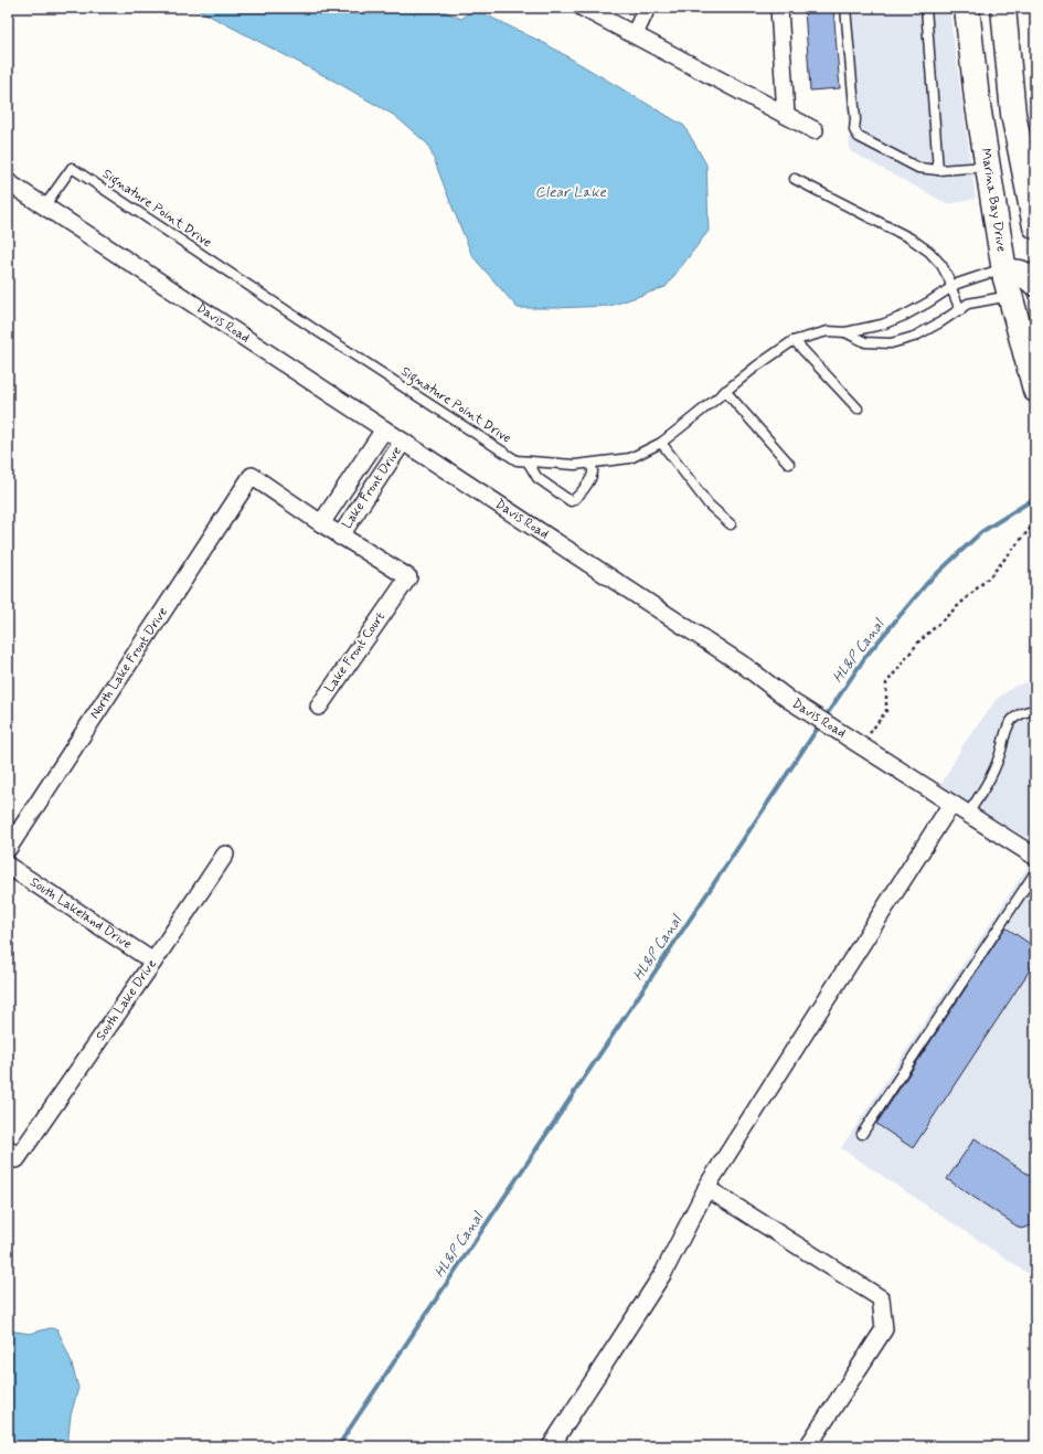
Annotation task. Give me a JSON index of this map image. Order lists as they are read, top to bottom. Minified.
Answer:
{"streets":{"main road":["Marina Bay Drive"],"street":["Davis Road","Lake Front Drive","Lake Front Court","North Lake Front Drive","South Lakeland Drive","South Lake Drive"],"lane":["Signature Point Drive"]},"crossings":[["Marina Bay Drive","Signature Point Drive"],["Signature Point Drive","Davis Road"],["Davis Road","Lake Front Drive"],["Lake Front Drive","Lake Front Court"],["Lake Front Drive","North Lake Front Drive"],["South Lakeland Drive","South Lake Drive"]],"water":["Clear Lake","HL&P Canal"]}
